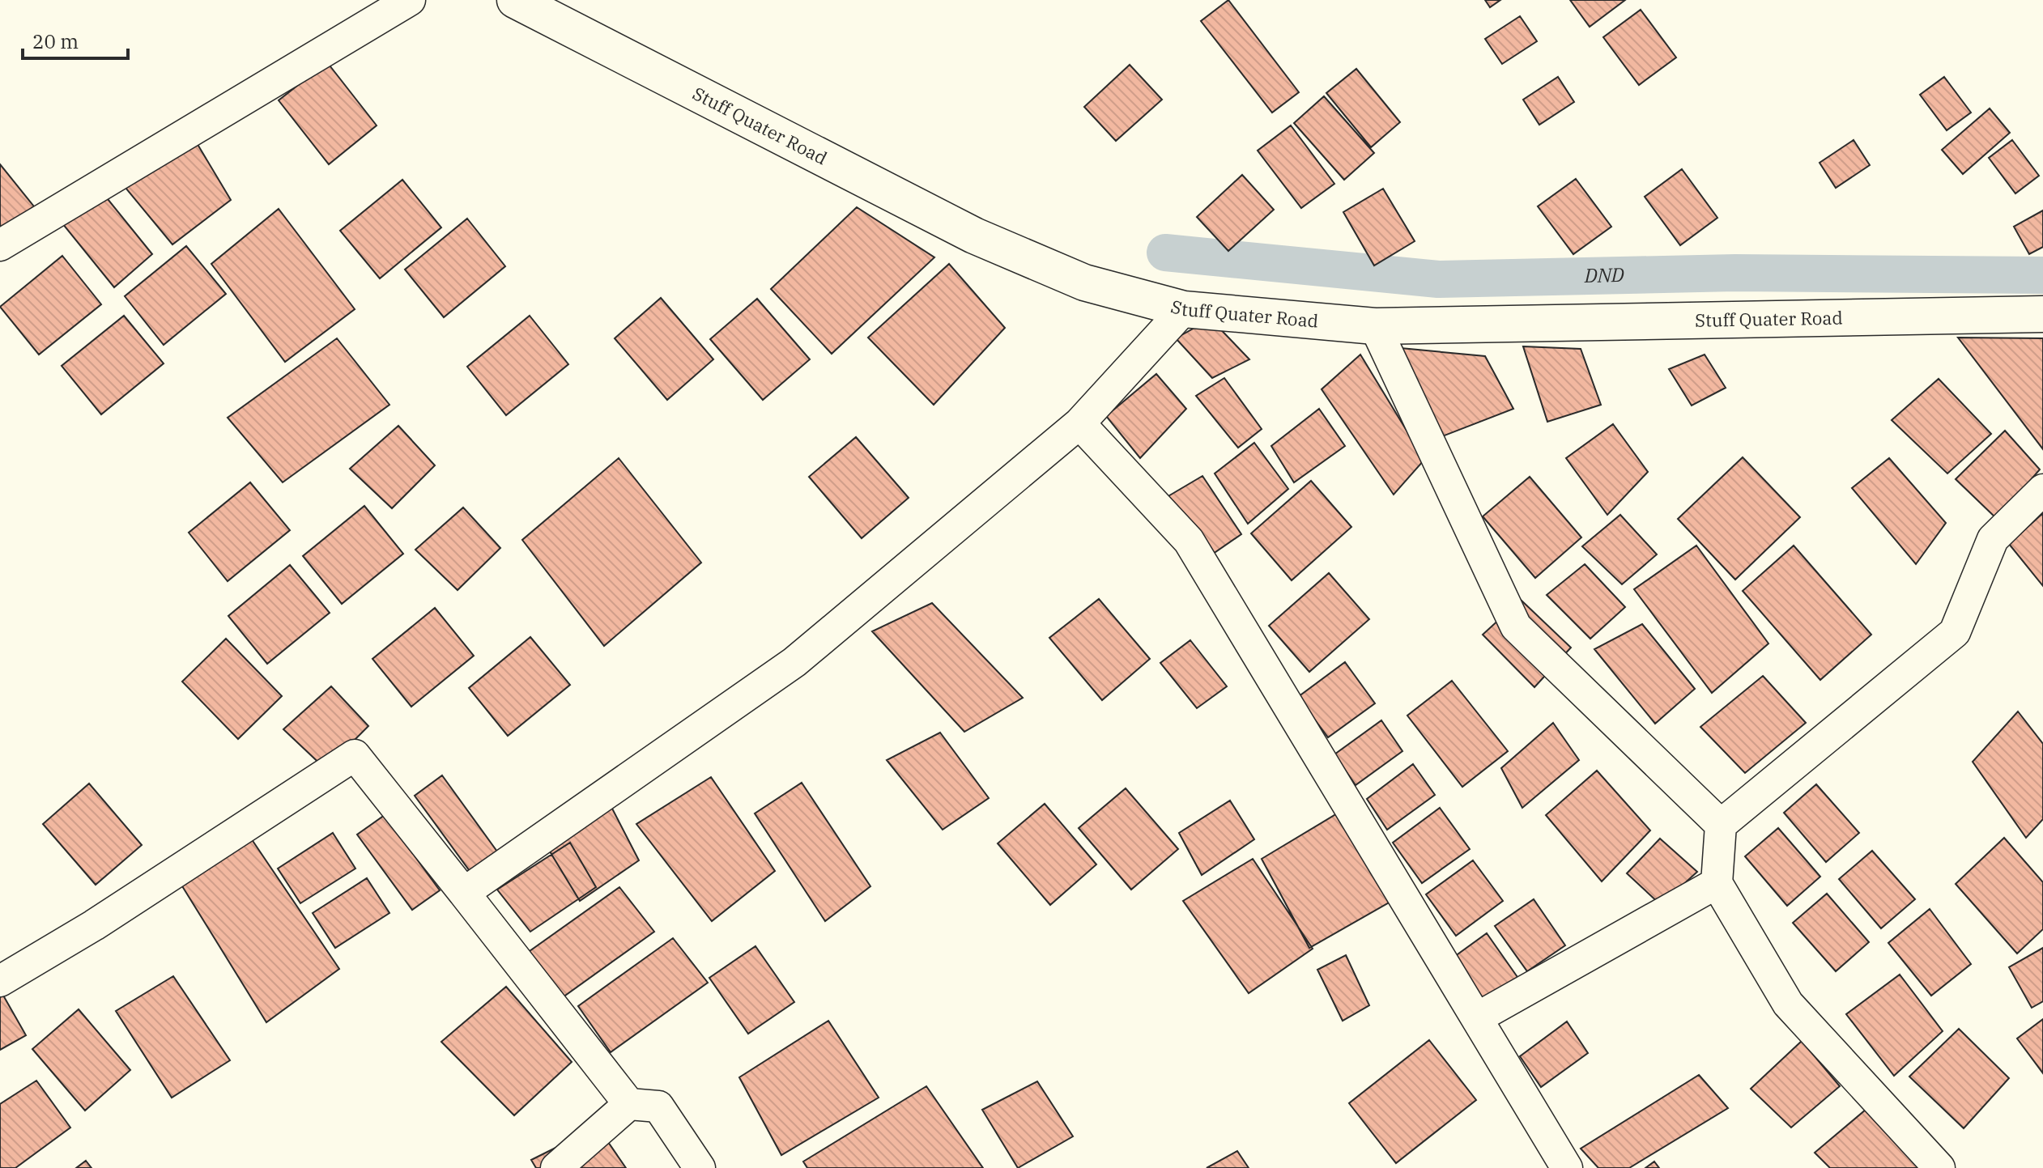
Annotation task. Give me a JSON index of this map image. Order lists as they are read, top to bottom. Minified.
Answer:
{"streets":{"street":["Stuff Quater Road"]},"water":["DND"],"scale_bar":"20 m"}
